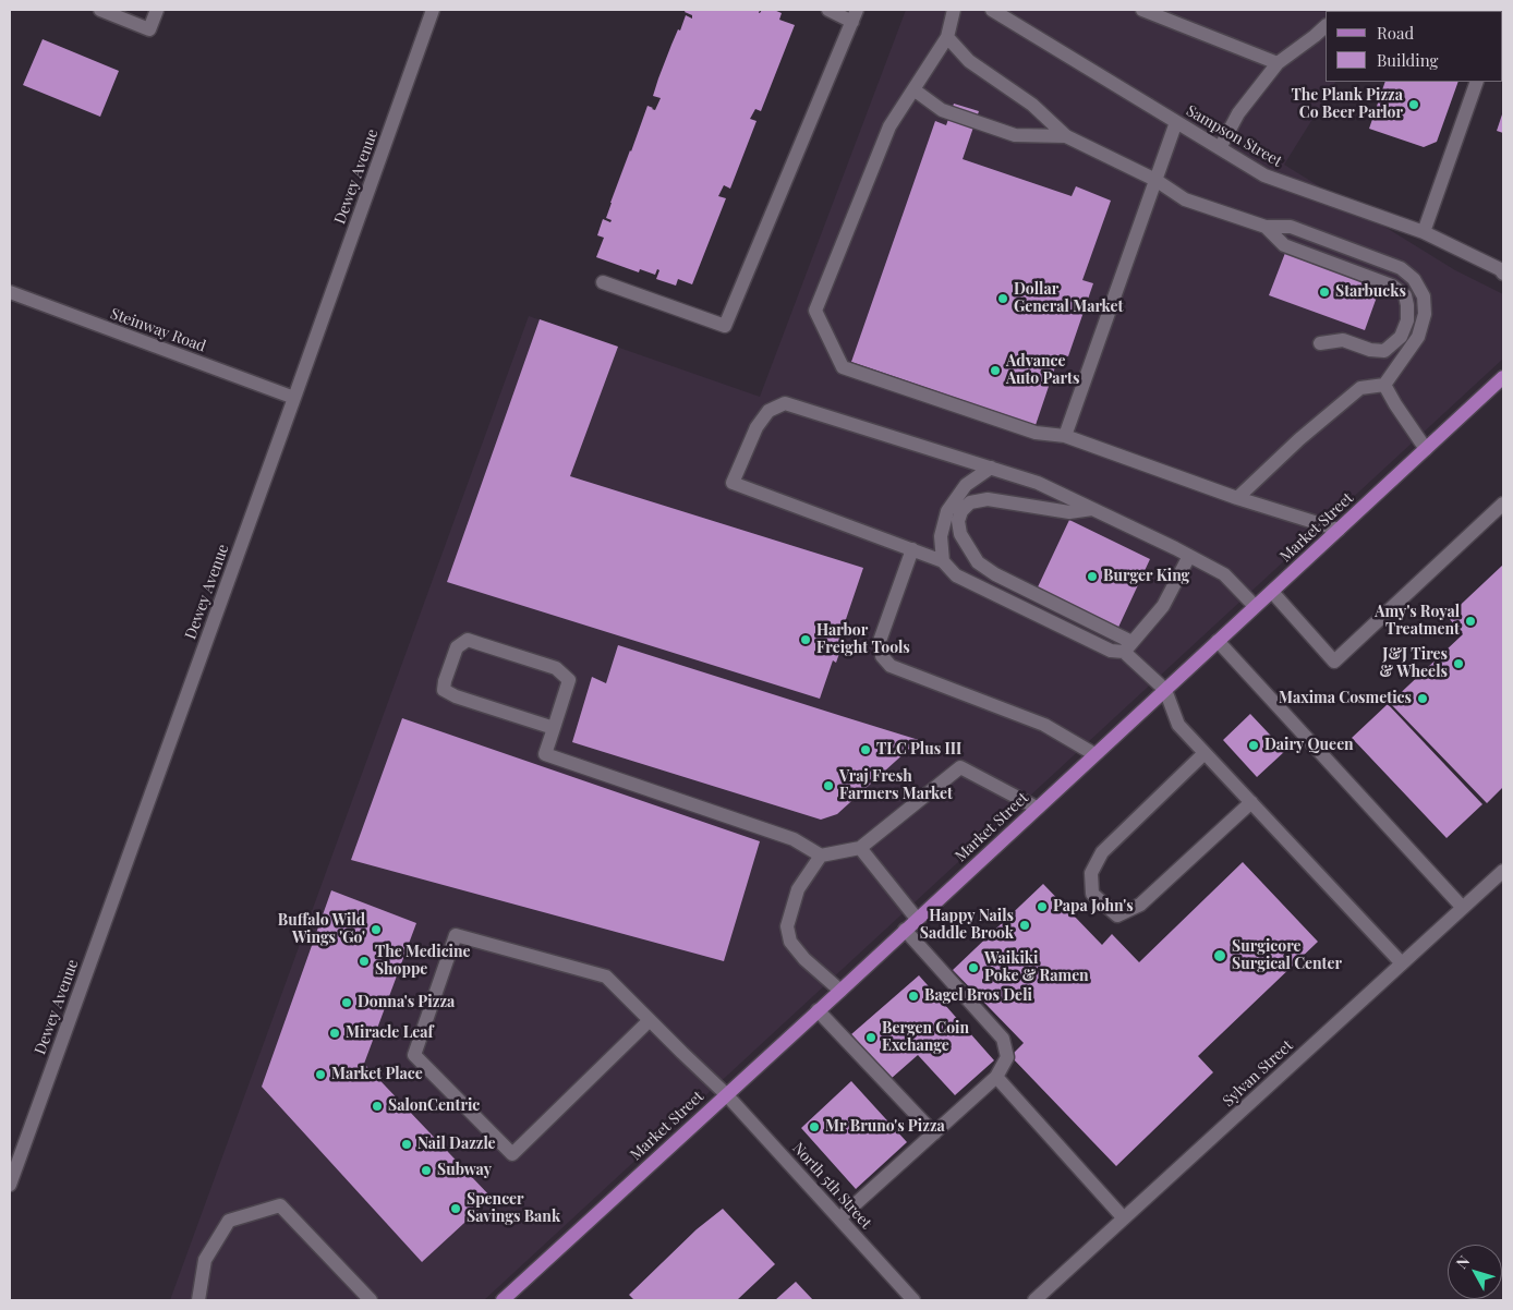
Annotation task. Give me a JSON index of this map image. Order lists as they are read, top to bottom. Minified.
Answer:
{"streets":{"main road":["Market Street"],"street":["Sampson Street","Dewey Avenue","Steinway Road","Sylvan Street","North 5th Street"]},"crossings":[["Dewey Avenue","Steinway Road"],["Market Street","North 5th Street"]],"places":["The Plank Pizza Co Beer Parlor","Starbucks","Dollar General Market","Advance Auto Parts","Burger King","Amy's Royal Treatment","Harbor Freight Tools","J&J Tires & Wheels","Maxima Cosmetics","Dairy Queen","TLC Plus III","Vraj Fresh Farmers Market","Papa John's","Happy Nails Saddle Brook","Buffalo Wild Wings 'Go'","Surgicore Surgical Center","The Medicine Shoppe","Waikiki Poke & Ramen","Bagel Bros Deli","Donna's Pizza","Miracle Leaf","Bergen Coin Exchange","Market Place","SalonCentric","Mr Bruno's Pizza","Nail Dazzle","Subway","Spencer Savings Bank"],"legend":["Road","Building"],"north":"top left"}
